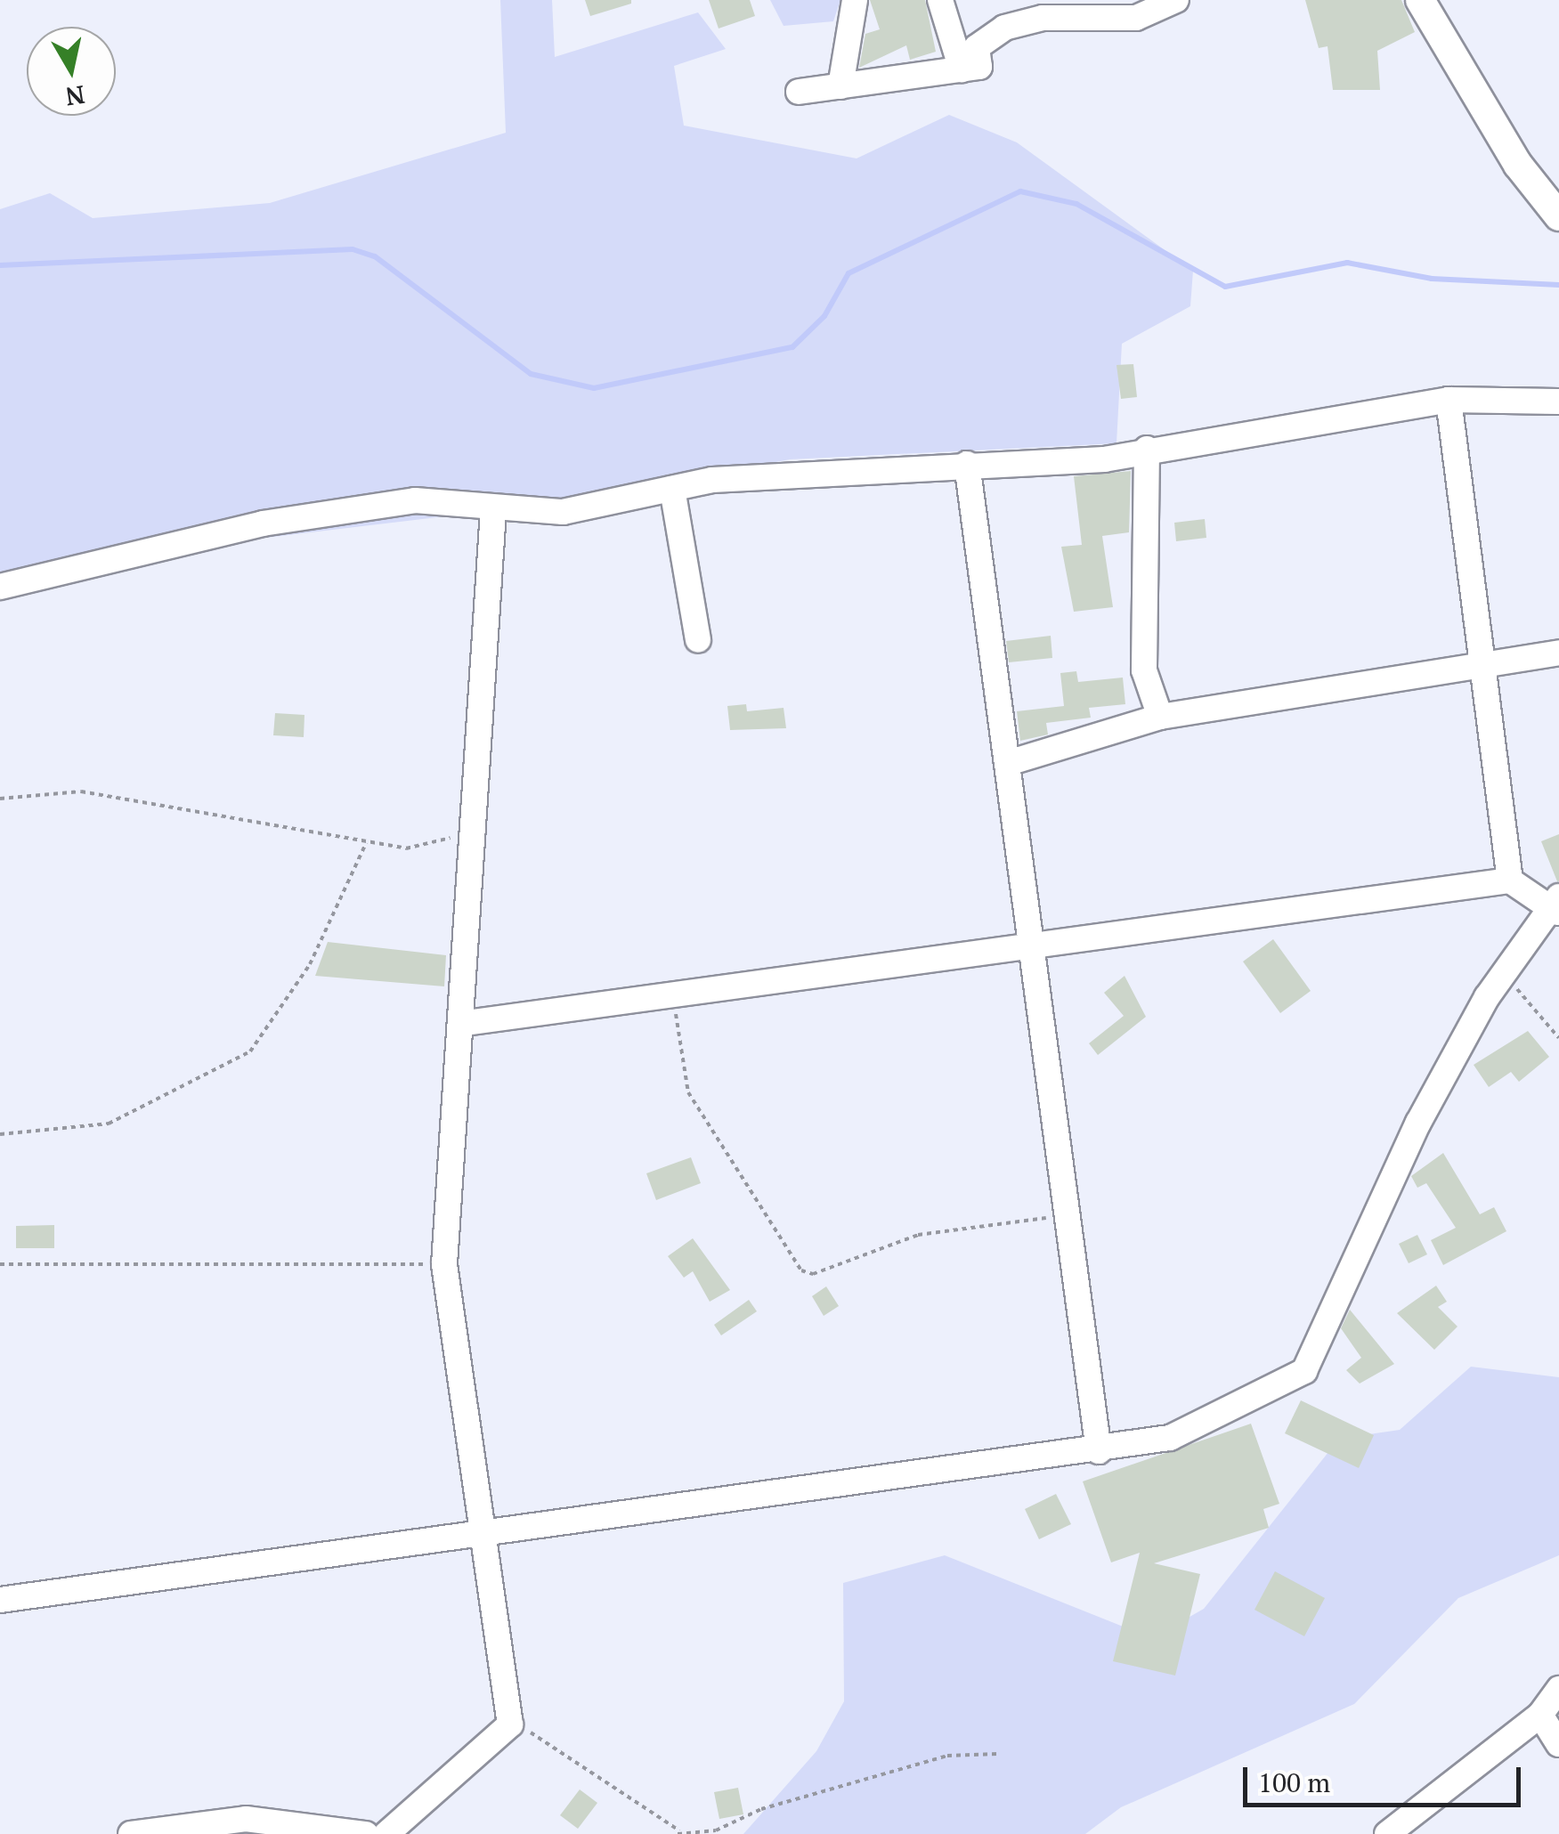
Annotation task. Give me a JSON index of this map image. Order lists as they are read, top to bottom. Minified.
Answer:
{"scale_bar":"100 m","north":"bottom"}
